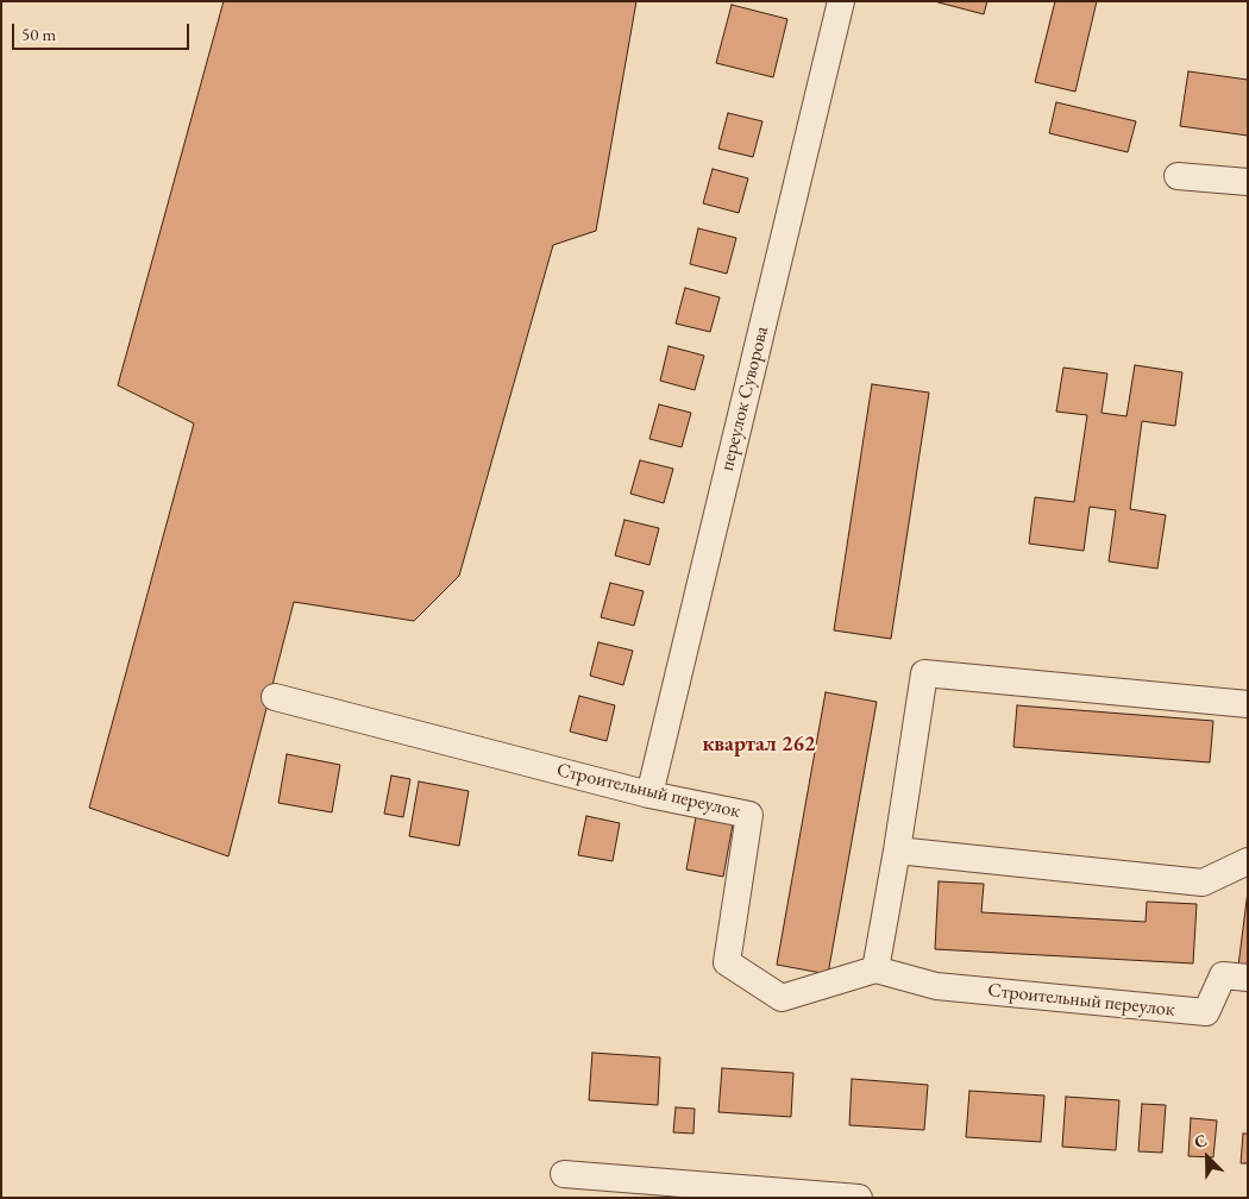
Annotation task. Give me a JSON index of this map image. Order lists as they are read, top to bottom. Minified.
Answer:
{"streets":{"street":["переулок Суворова","Строительный переулок"]},"crossings":[["переулок Суворова","Строительный переулок"]],"districts":["квартал 262"],"scale_bar":"50 m","north":"top left"}
